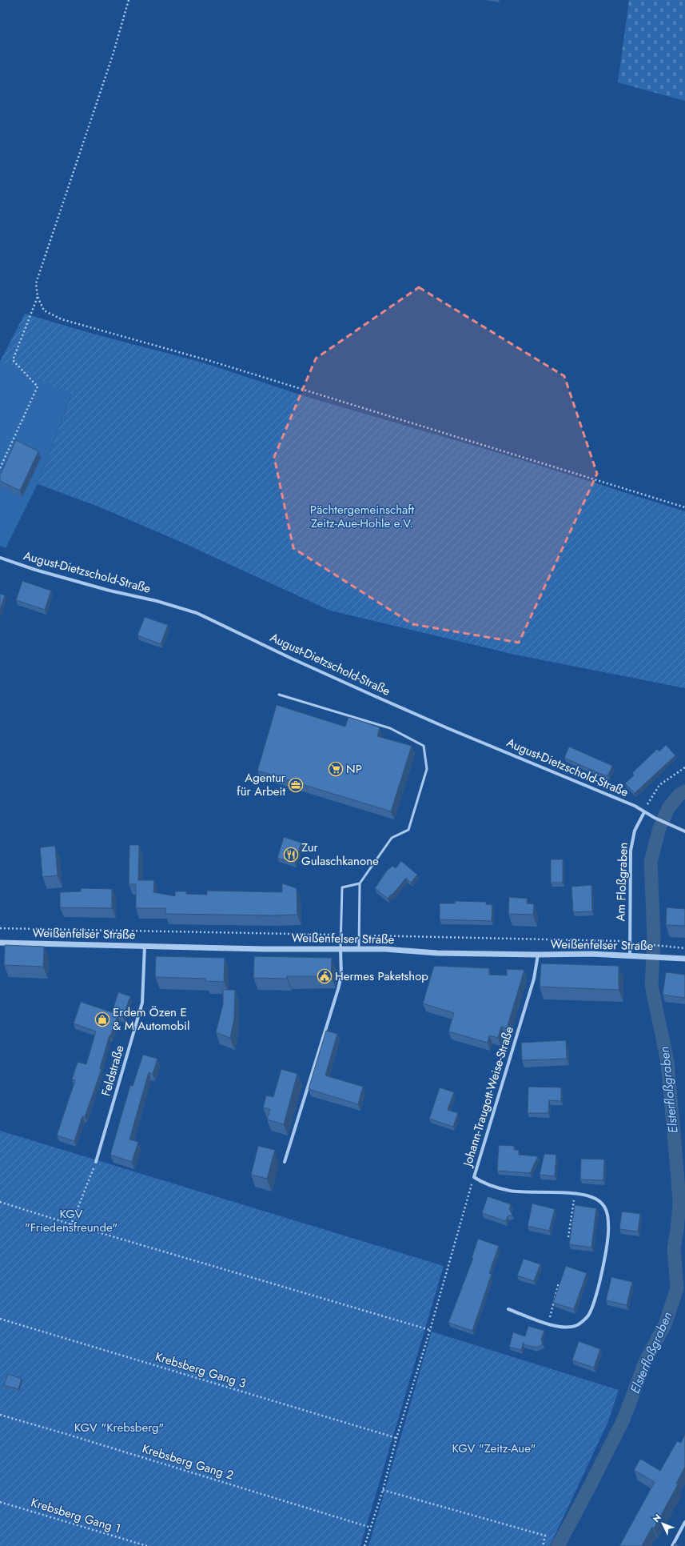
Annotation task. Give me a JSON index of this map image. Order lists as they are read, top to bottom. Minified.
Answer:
{"streets":{"street":["August-Dietzschold-Straße","Am Floßgraben","Weißenfelser Straße","Feldstraße","Johann-Traugott-Weise-Straße"],"path":["Krebsberg Gang 3","Krebsberg Gang 2","Krebsberg Gang 1"]},"crossings":[["August-Dietzschold-Straße","Am Floßgraben"],["Am Floßgraben","Weißenfelser Straße"],["Weißenfelser Straße","Feldstraße"],["Weißenfelser Straße","Johann-Traugott-Weise-Straße"]],"water":["Elsterfloßgraben"],"parks":["Pächtergemeinschaft Zeitz-Aue-Hohle e.V.","KGV \"Friedensfreunde\"","KGV \"Krebsberg\"","KGV \"Zeitz-Aue\""],"places":{"supermarket":["NP"],"office":["Agentur für Arbeit"],"restaurant":["Zur Gulaschkanone"],"public building":["Hermes Paketshop"],"shop":["Erdem Özen E & M Automobil"]},"north":"top left"}
